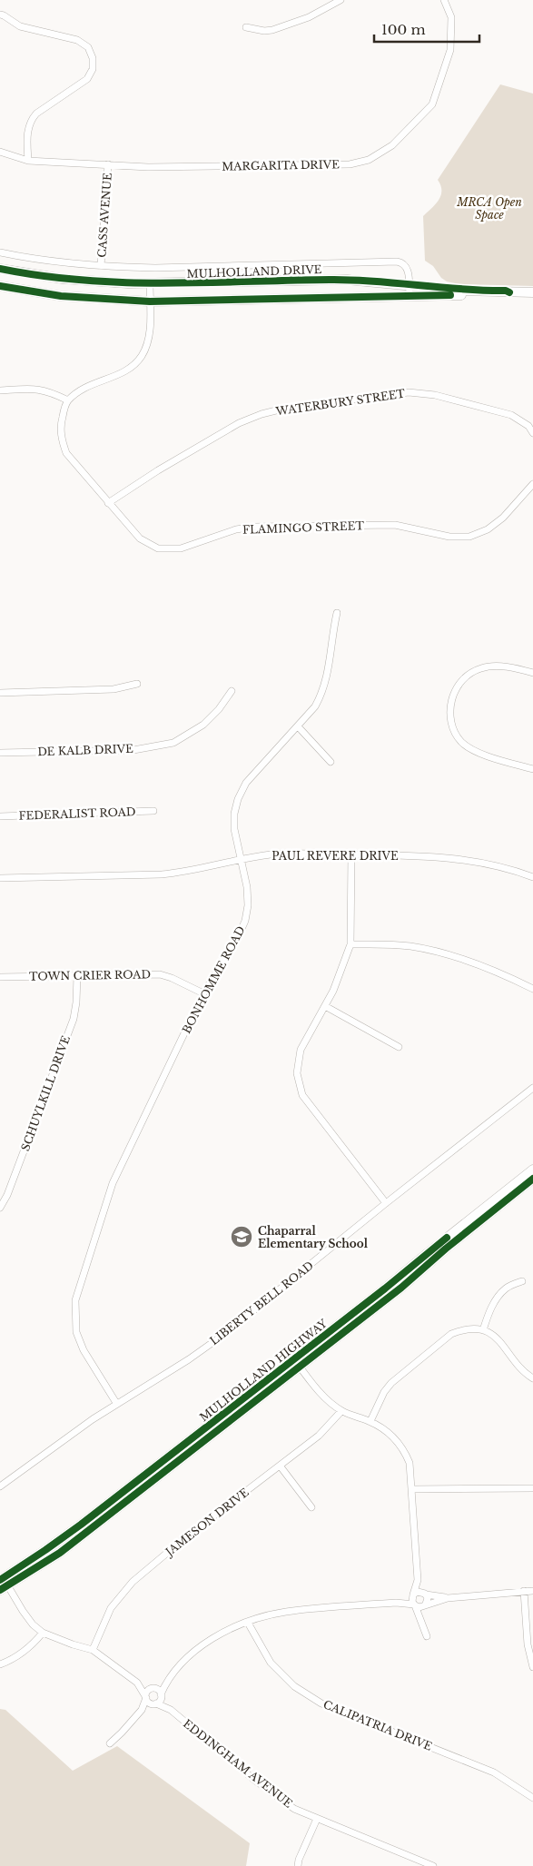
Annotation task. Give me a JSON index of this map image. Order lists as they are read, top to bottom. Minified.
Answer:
{"streets":{"main road":["MULHOLLAND DRIVE","MULHOLLAND HIGHWAY"],"street":["MARGARITA DRIVE","CASS AVENUE","WATERBURY STREET","FLAMINGO STREET","DE KALB DRIVE","FEDERALIST ROAD","PAUL REVERE DRIVE","TOWN CRIER ROAD","BONHOMME ROAD","SCHUYLKILL DRIVE","LIBERTY BELL ROAD","JAMESON DRIVE","CALIPATRIA DRIVE","EDDINGHAM AVENUE"]},"crossings":[["MARGARITA DRIVE","CASS AVENUE"],["WATERBURY STREET","FLAMINGO STREET"],["PAUL REVERE DRIVE","BONHOMME ROAD"],["TOWN CRIER ROAD","BONHOMME ROAD"],["TOWN CRIER ROAD","SCHUYLKILL DRIVE"],["BONHOMME ROAD","LIBERTY BELL ROAD"]],"parks":["MRCA Open Space"],"places":{"school or university":["Chaparral Elementary School"]},"scale_bar":"100 m"}
